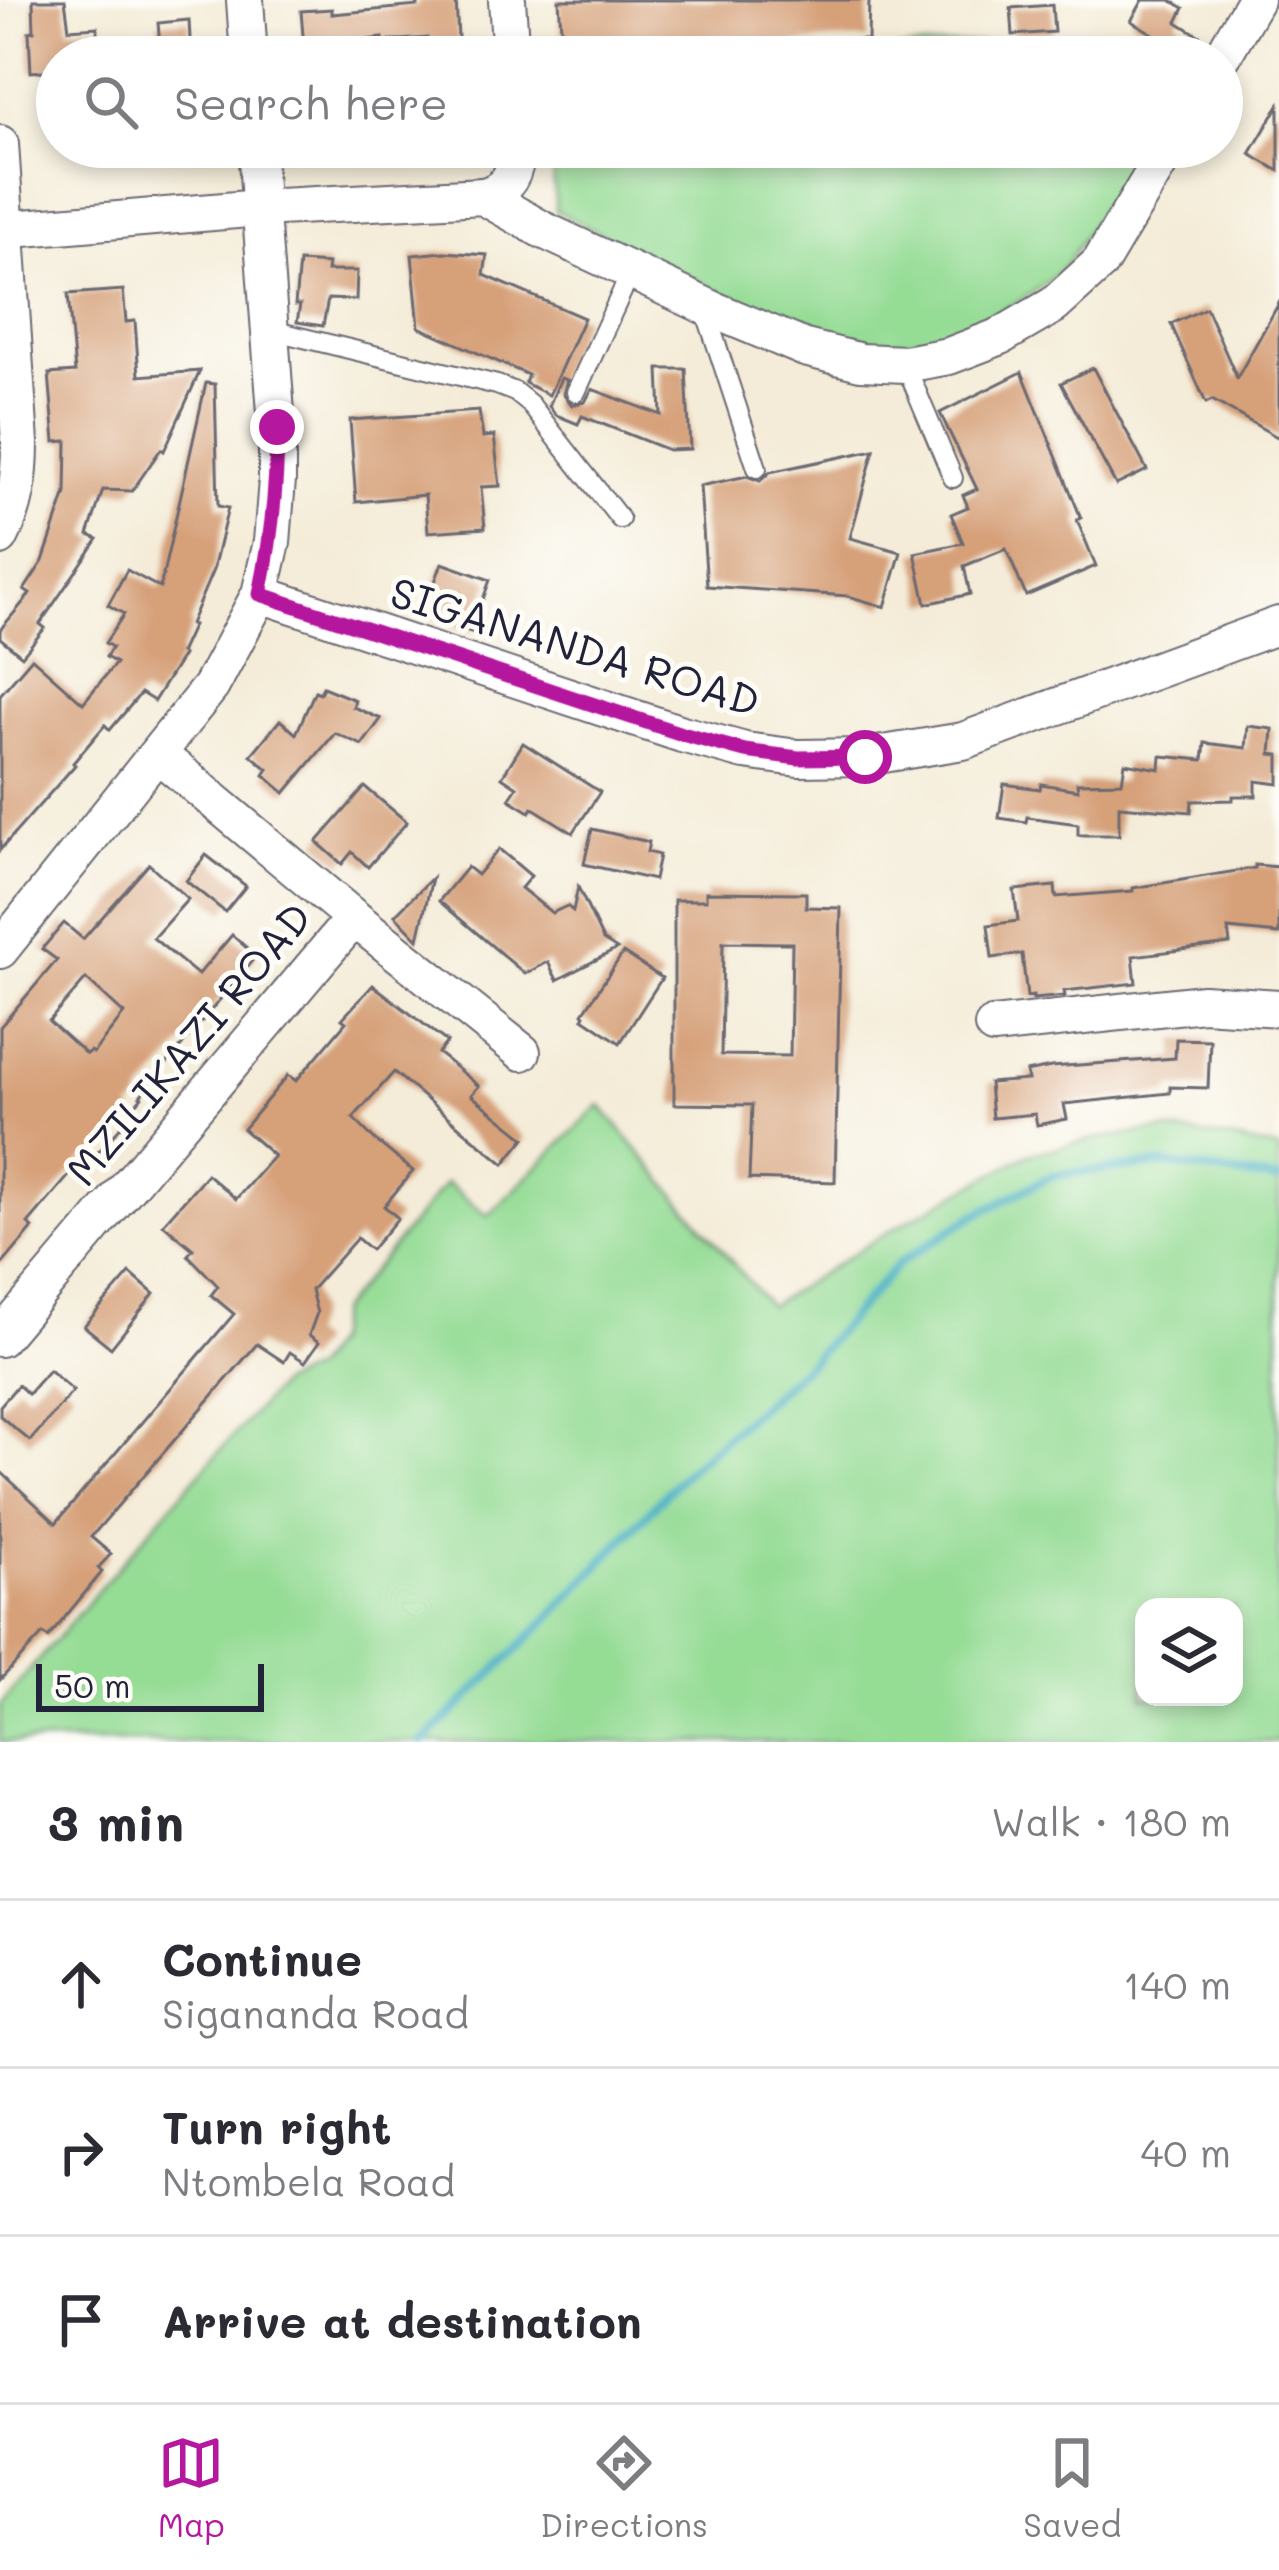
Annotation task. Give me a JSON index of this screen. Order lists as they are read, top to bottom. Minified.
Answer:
{"streets":{"street":["SIGANANDA ROAD","MZILIKAZI ROAD"]},"scale_bar":"50 m","page":{"search":"Search here","scale":"50 m","heading":["3 min","Walk · 180 m"],"list":[["Continue","Sigananda Road","140 m"],["Turn right","Ntombela Road","40 m"],"Arrive at destination"],"nav":["Map","Directions","Saved"]}}
